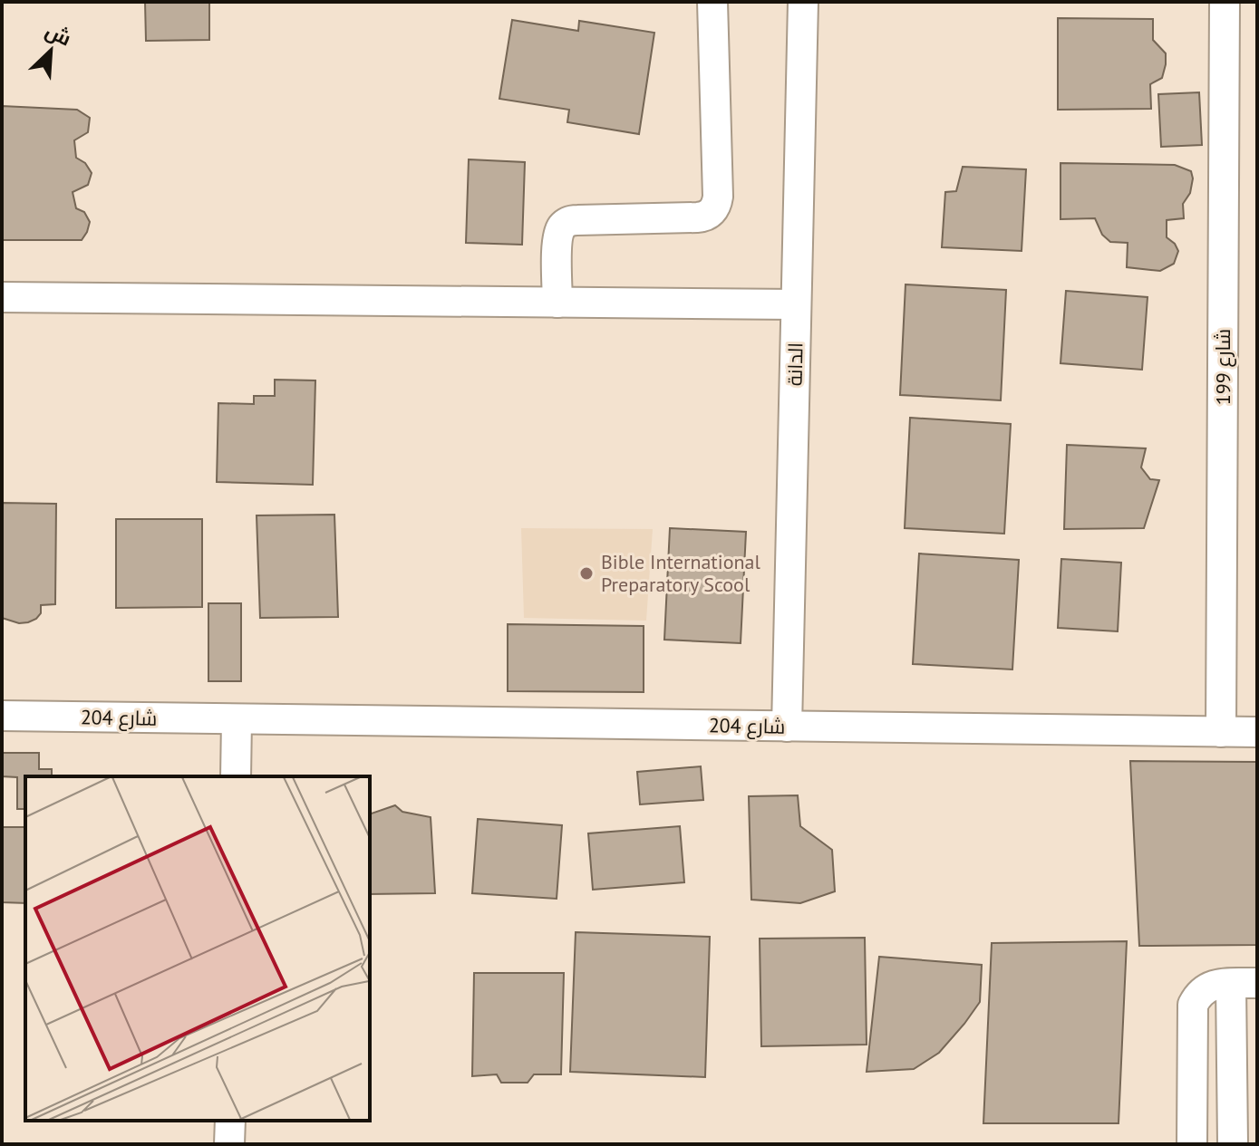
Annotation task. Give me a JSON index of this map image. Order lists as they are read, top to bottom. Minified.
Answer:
{"streets":{"street":["الدانة","شارع 199","شارع 204"]},"crossings":[["الدانة","شارع 204"],["شارع 199","شارع 204"]],"places":["Bible International Preparatory Scool"],"north":"top right"}
